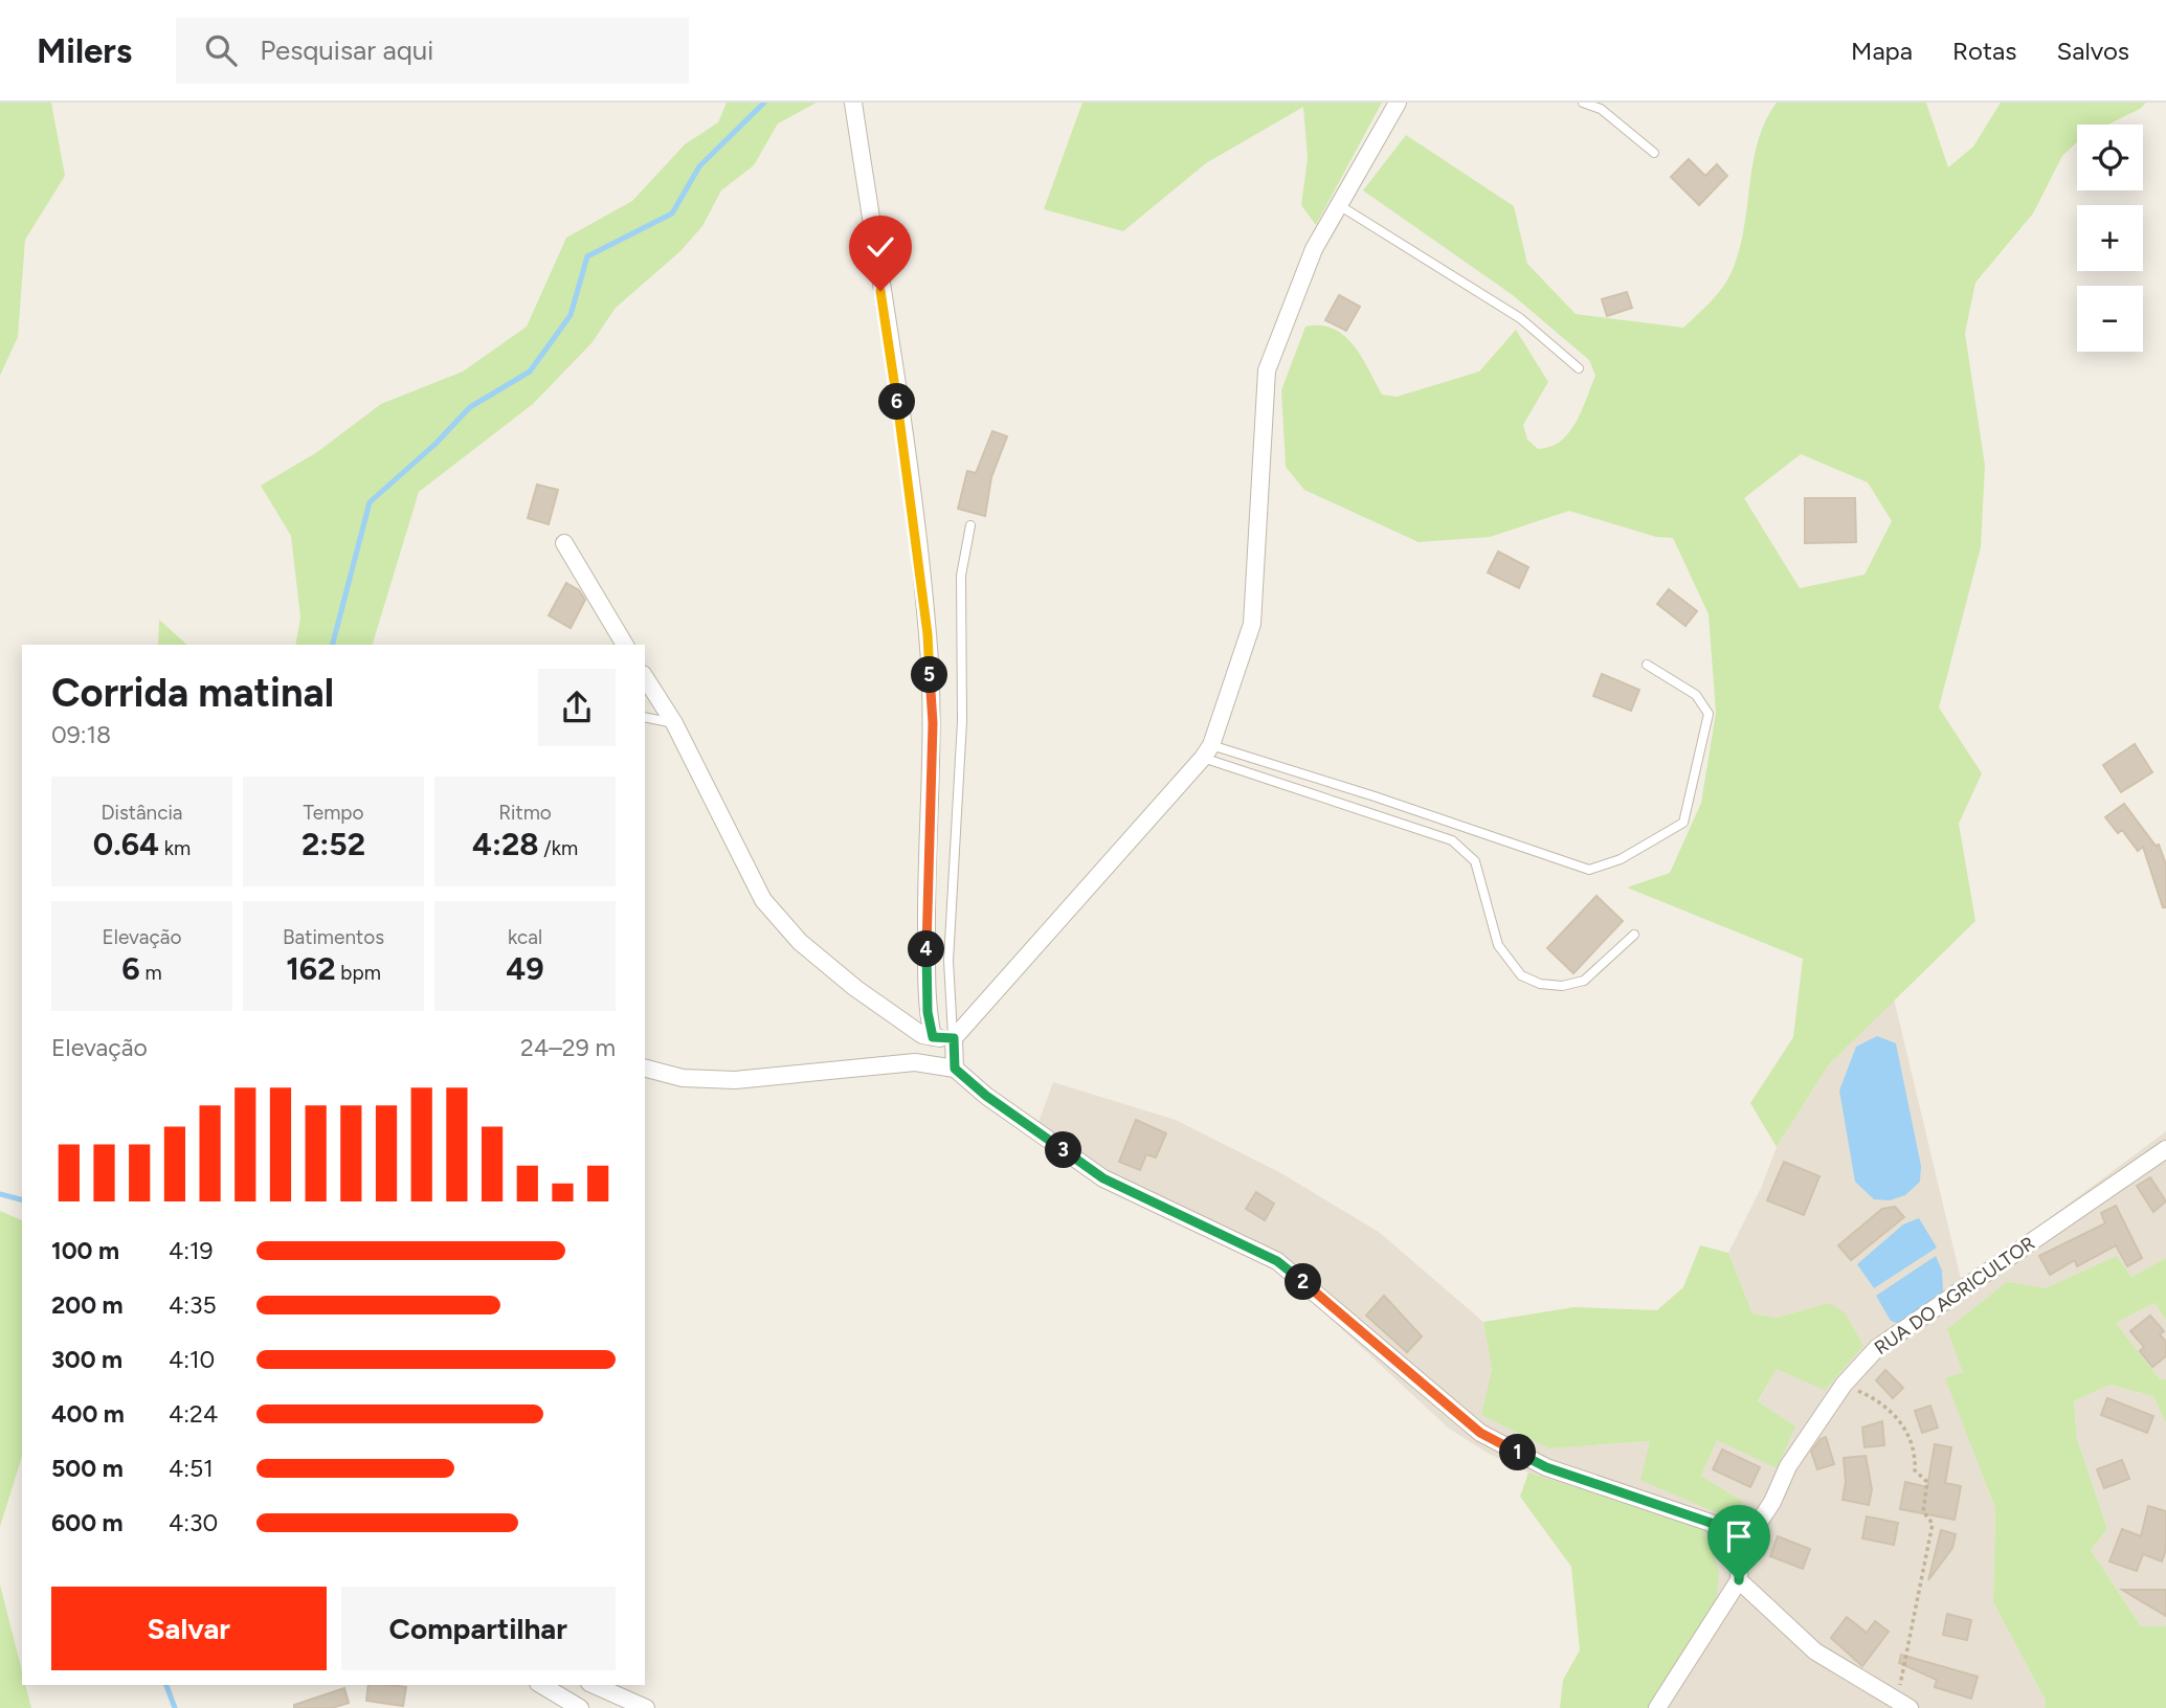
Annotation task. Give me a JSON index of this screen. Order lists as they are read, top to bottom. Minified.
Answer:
{"streets":{"street":["RUA DO AGRICULTOR"]},"page":{"header":"Milers","search":"Pesquisar aqui","nav":["Mapa","Rotas","Salvos"],"map_buttons":["+","−"],"pins":["6","5","4","3","2","1"],"heading":["Corrida matinal","09:18"],"stats":[["Distância","0.64 km"],["Tempo","2:52"],["Ritmo","4:28 /km"],["Elevação","6 m"],["Batimentos","162 bpm"],["kcal","49"]],"chart":["Elevação","24–29 m"],"list":[{"name":"100 m","note":"4:19"},{"name":"200 m","note":"4:35"},{"name":"300 m","note":"4:10"},{"name":"400 m","note":"4:24"},{"name":"500 m","note":"4:51"},{"name":"600 m","note":"4:30"}],"buttons":["Salvar","Compartilhar"]}}
